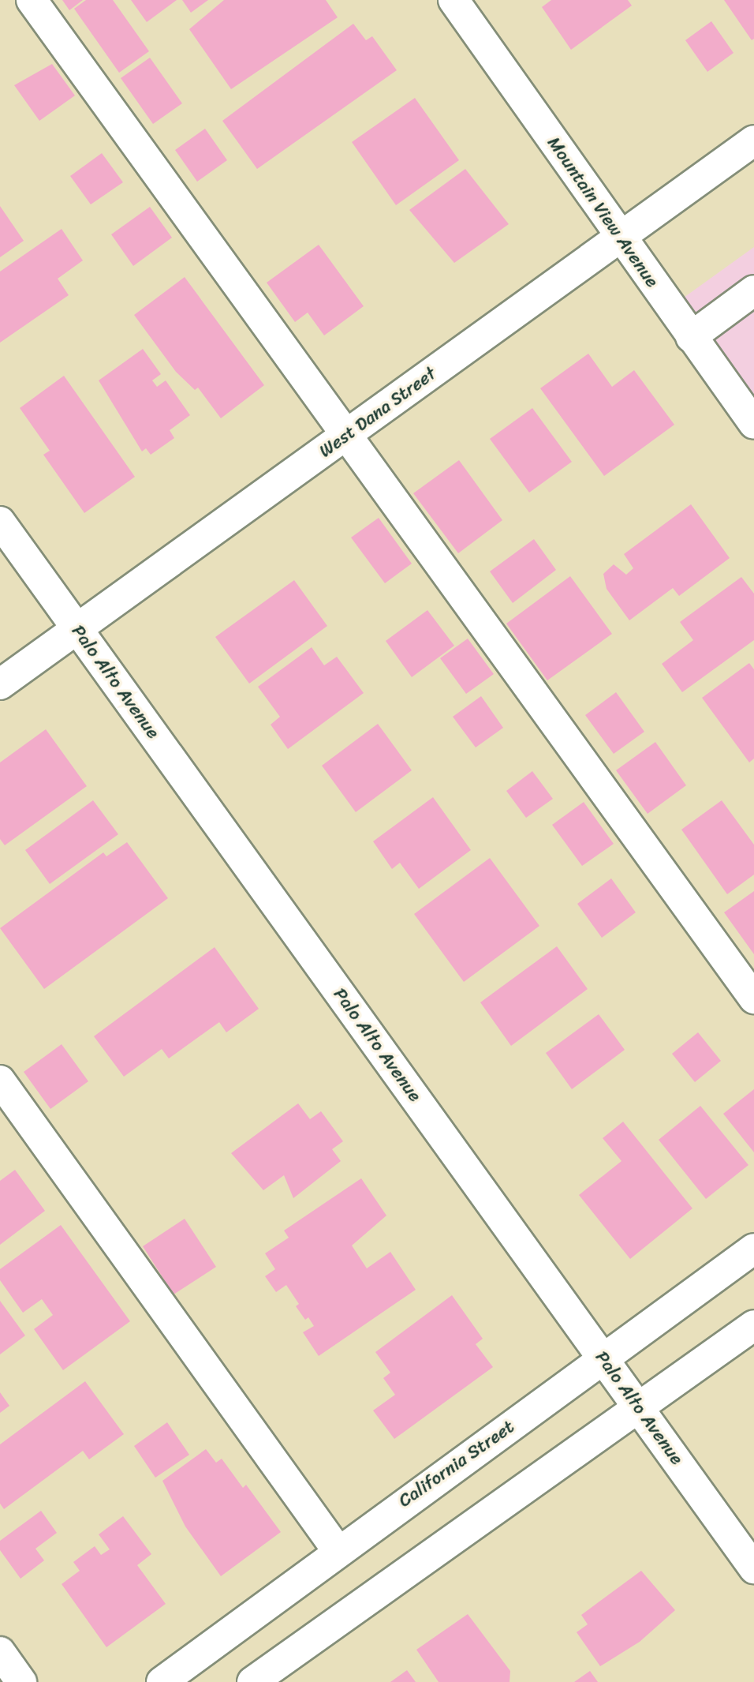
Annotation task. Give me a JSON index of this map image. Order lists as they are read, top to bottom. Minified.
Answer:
{"streets":{"street":["Mountain View Avenue","West Dana Street","Palo Alto Avenue","California Street"]},"crossings":[["Mountain View Avenue","West Dana Street"],["West Dana Street","Palo Alto Avenue"],["Palo Alto Avenue","California Street"]]}
